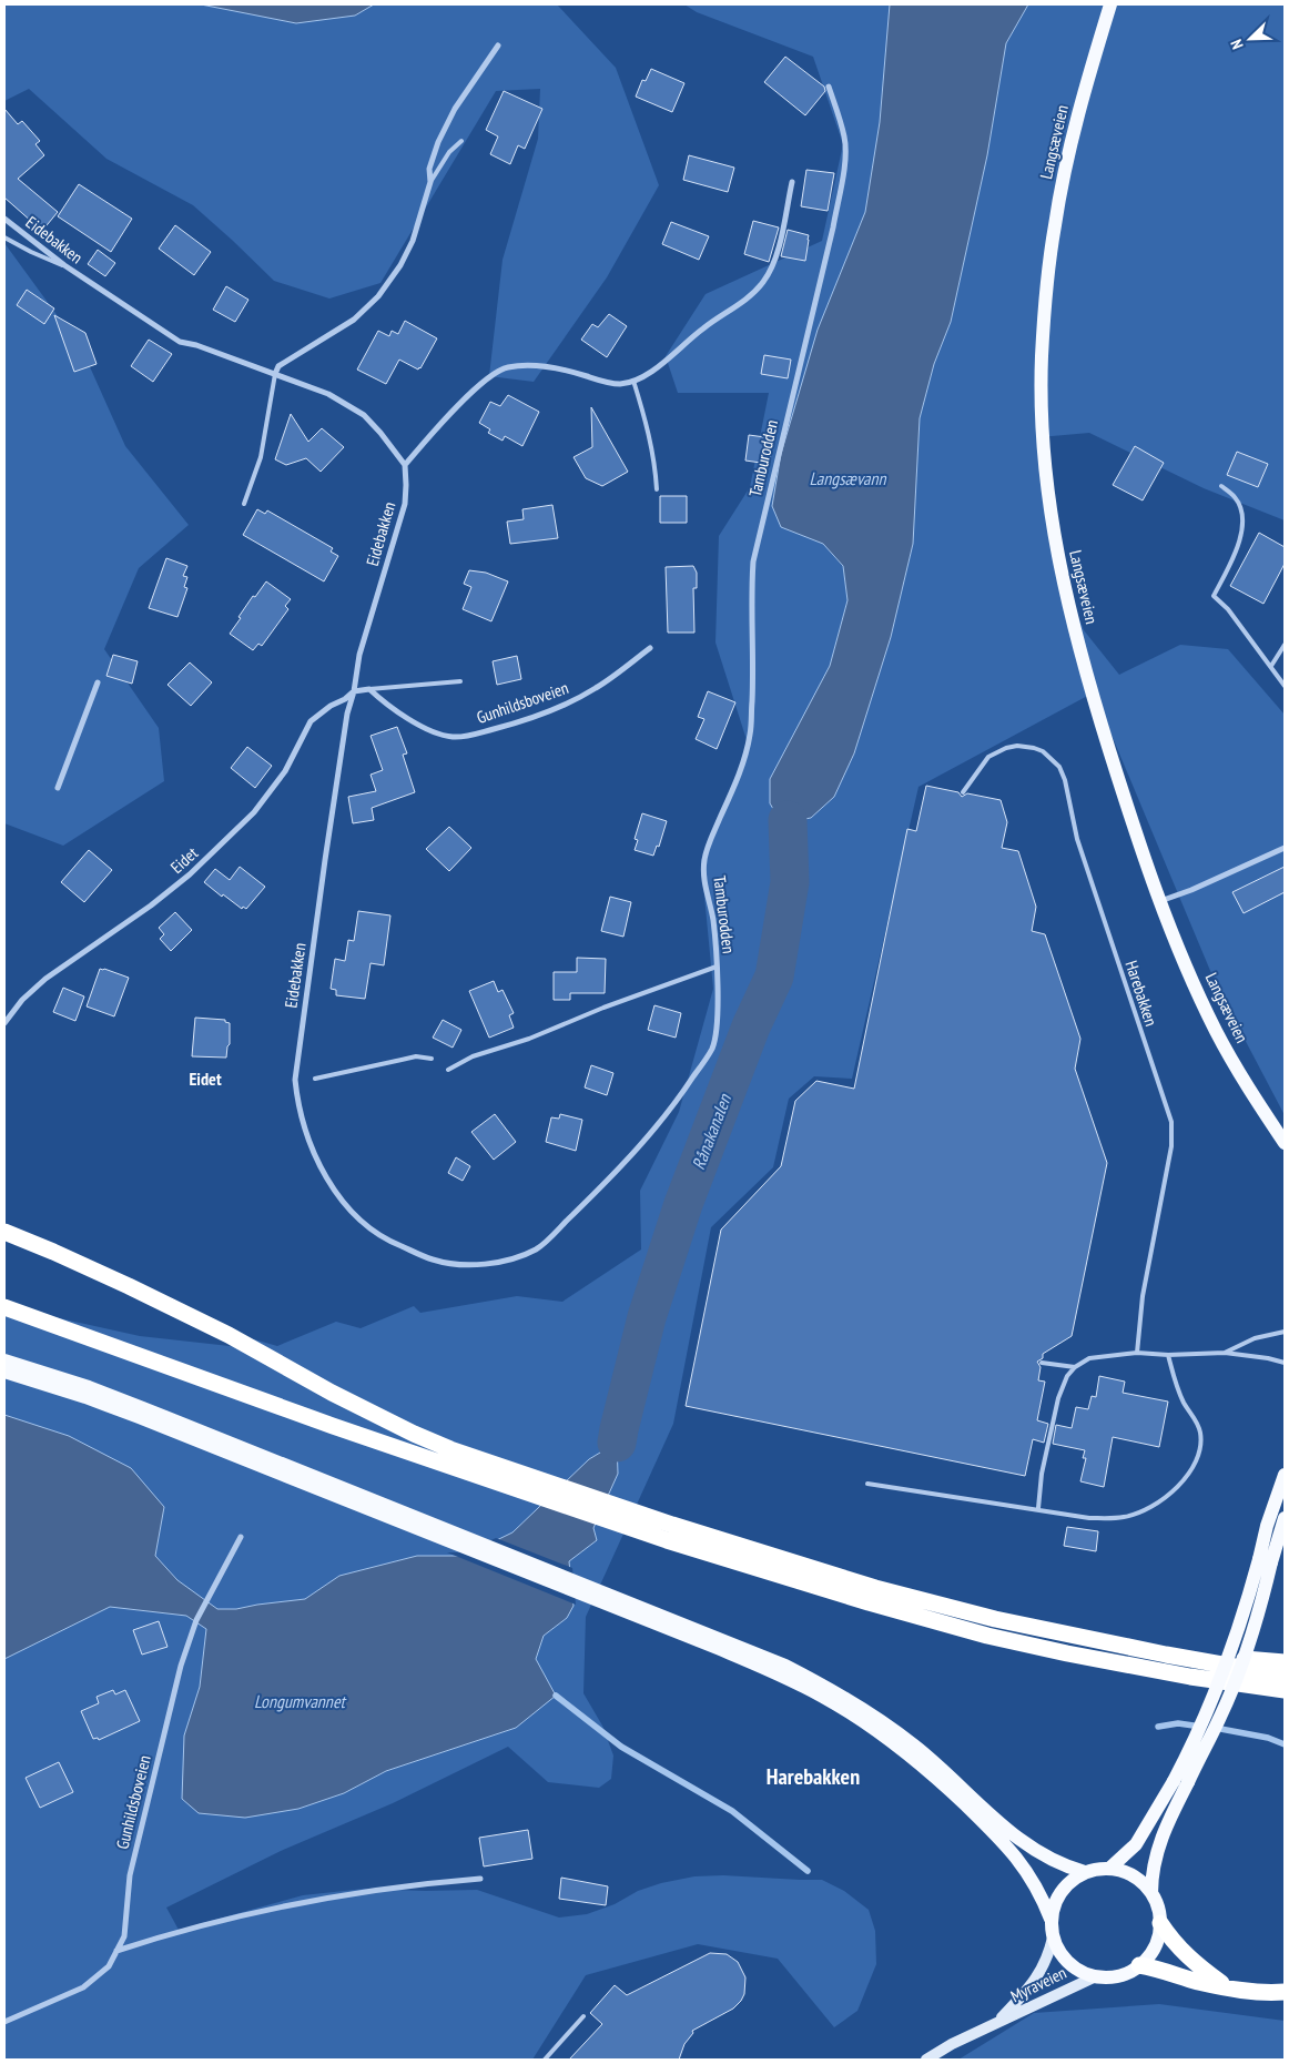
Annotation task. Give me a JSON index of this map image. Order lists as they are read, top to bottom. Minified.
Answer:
{"streets":{"main road":["Langsæveien","Myraveien"],"street":["Eidebakken","Tamburodden","Gunhildsboveien","Eidet"],"lane":["Harebakken"]},"crossings":[["Eidebakken","Tamburodden"],["Eidebakken","Eidet"],["Gunhildsboveien","Eidet"]],"districts":["Eidet","Harebakken"],"water":["Langsævann","Rånakanalen","Longumvannet"],"north":"bottom left"}
